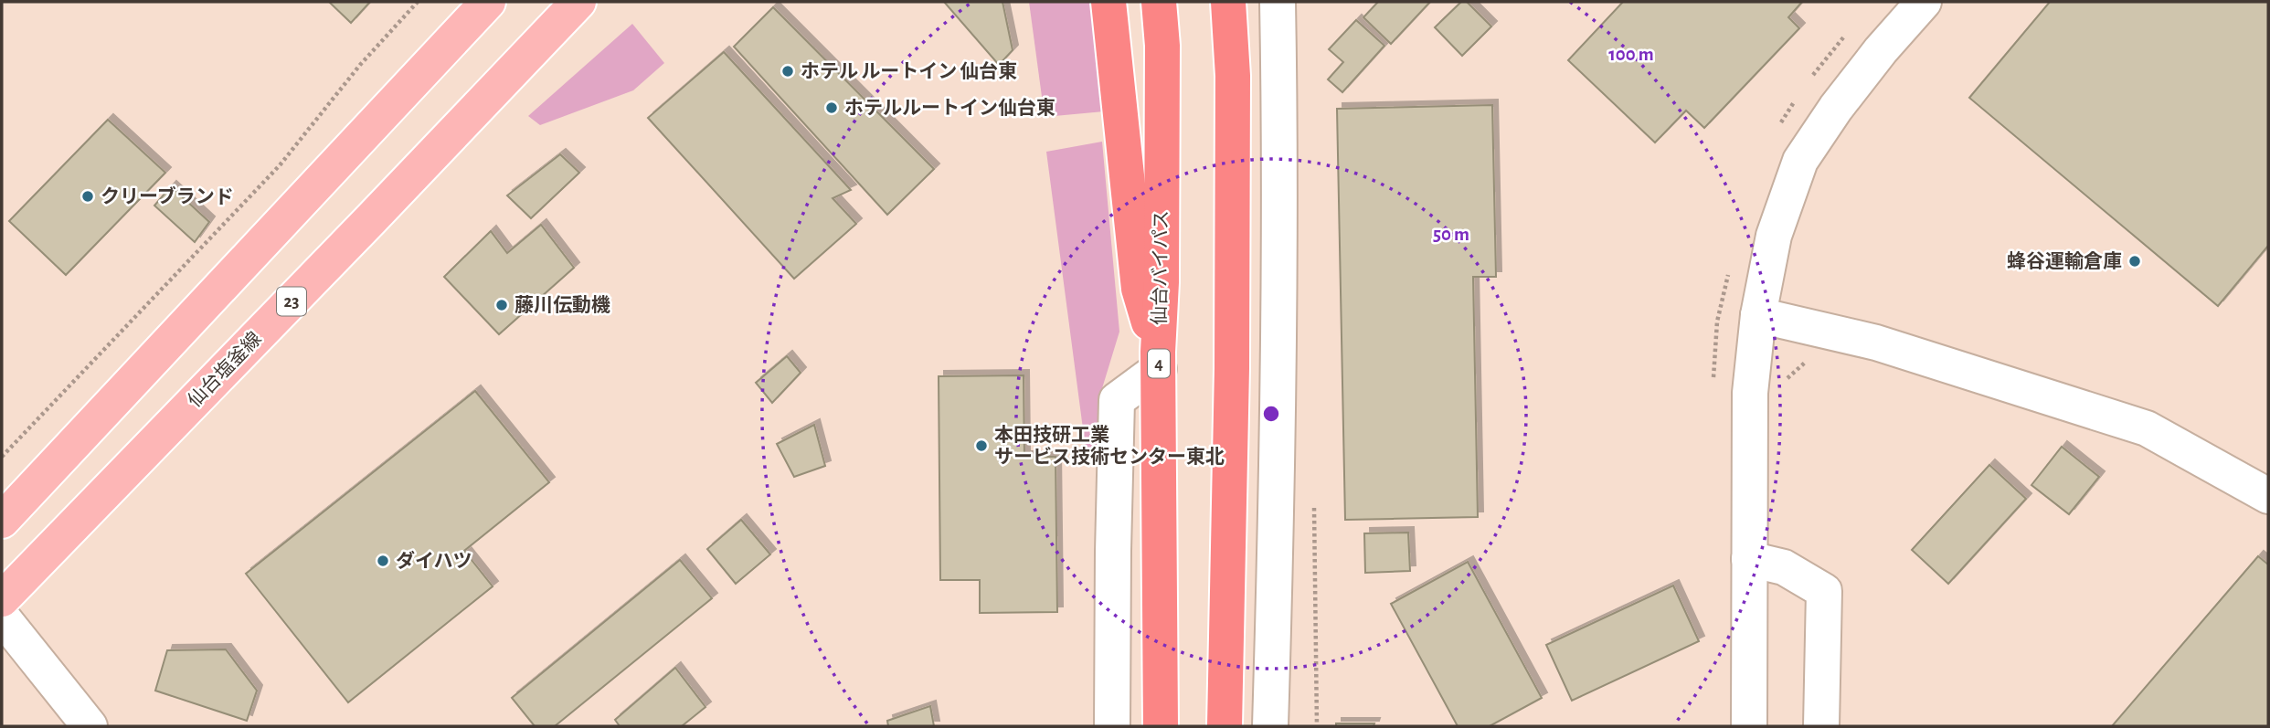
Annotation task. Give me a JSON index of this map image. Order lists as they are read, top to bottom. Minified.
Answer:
{"streets":{"highway":["仙台バイパス","4"],"main road":["23","仙台塩釜線"]},"places":["ホテル ルートイン 仙台東","ホテルルートイン仙台東","クリーブランド","蜂谷運輸倉庫","藤川伝動機","本田技研工業 サービス技術センター東北","ダイハツ"],"rings":["100 m","50 m"]}
